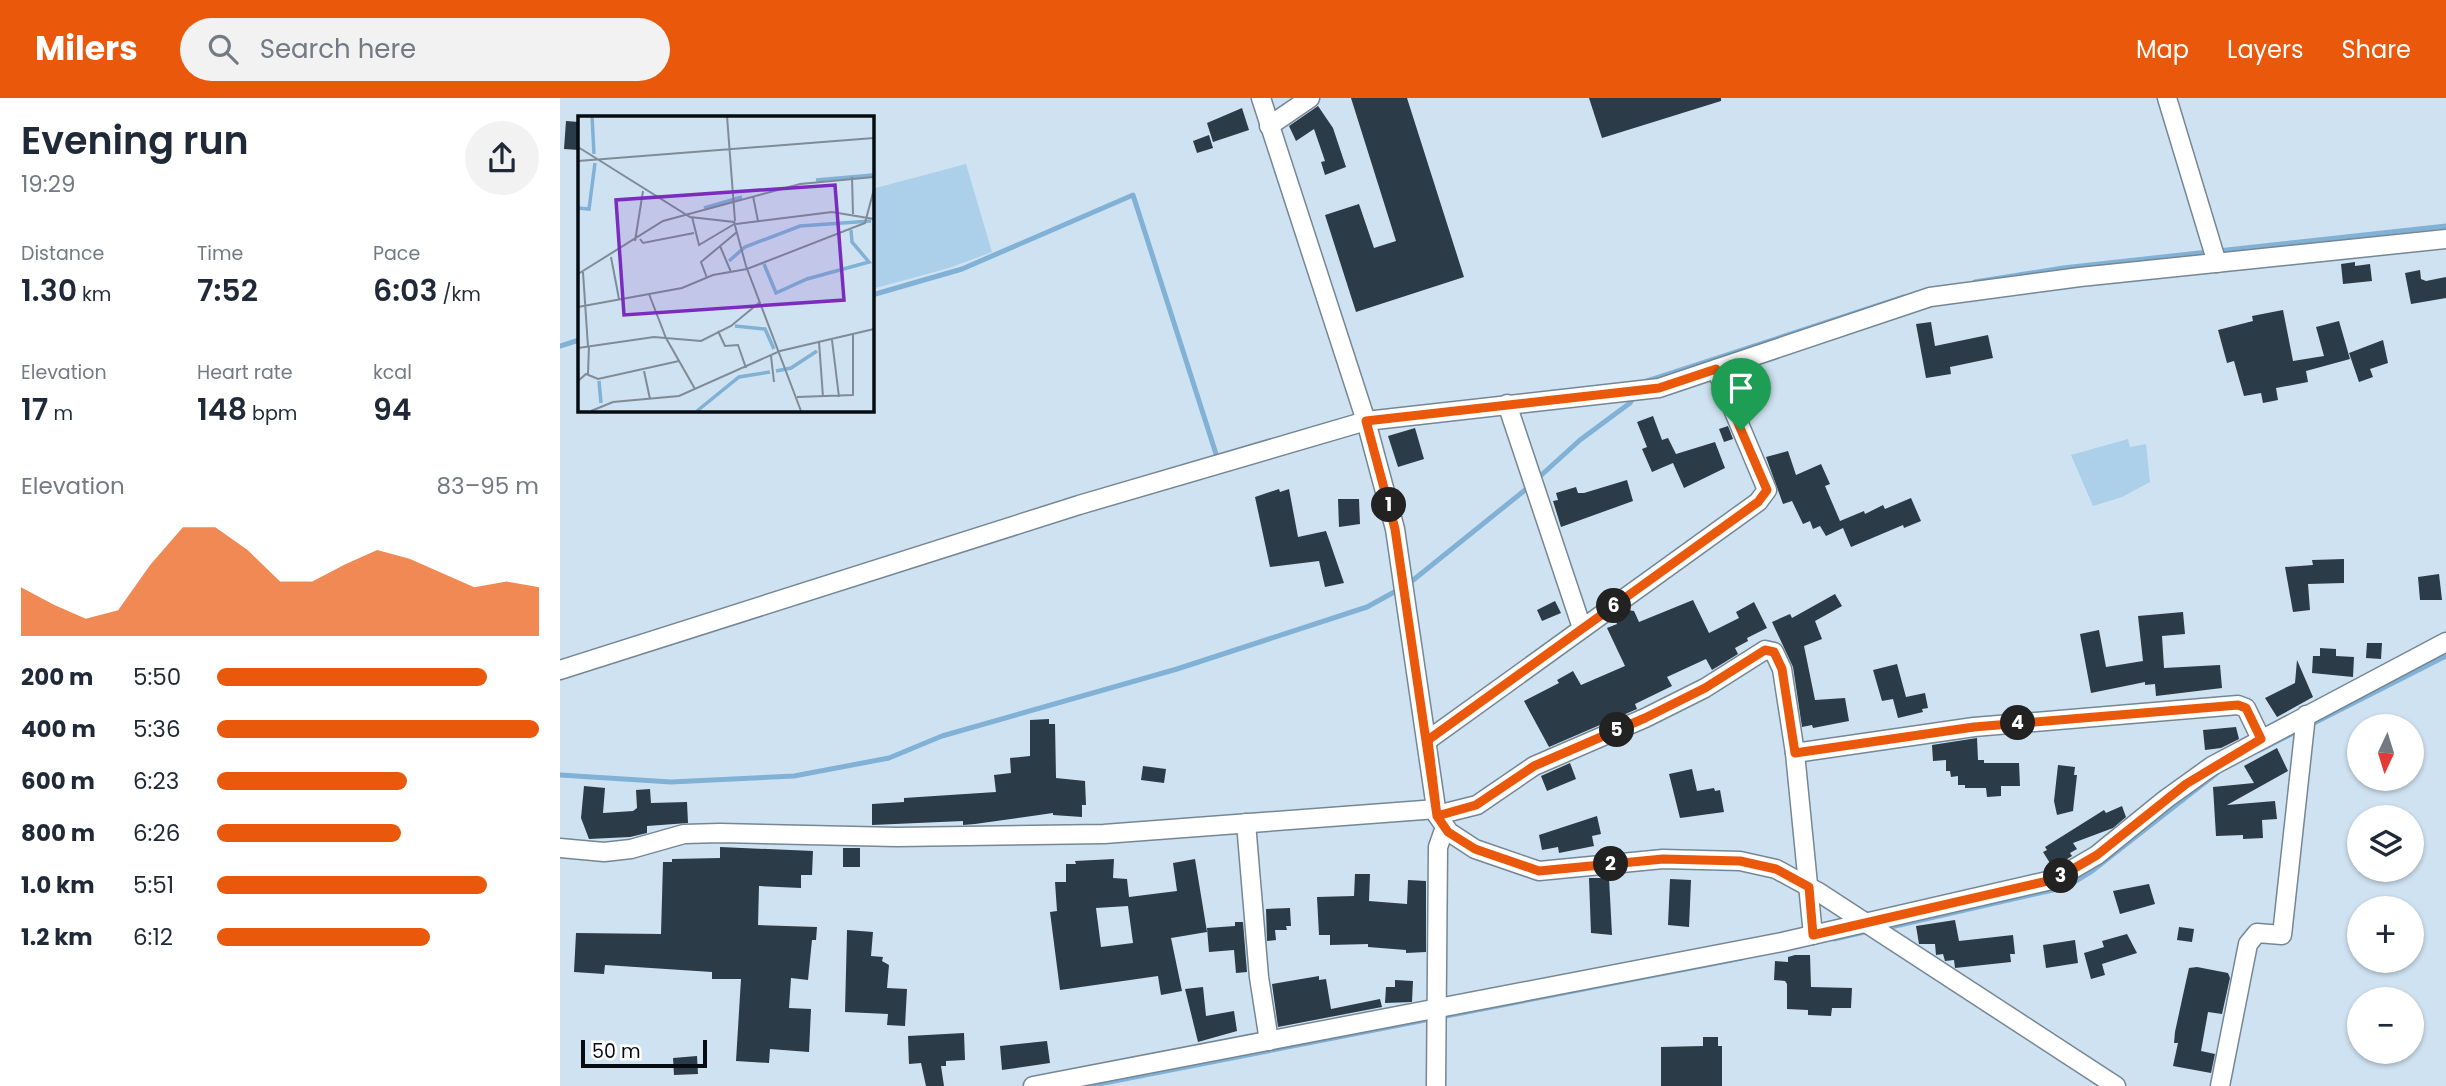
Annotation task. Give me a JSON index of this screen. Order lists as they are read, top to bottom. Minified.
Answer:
{"scale_bar":"50 m","north":"bottom","page":{"header":"Milers","search":"Search here","nav":["Map","Layers","Share"],"heading":["Evening run","19:29"],"stats":[["Distance","1.30 km"],["Time","7:52"],["Pace","6:03 /km"],["Elevation","17 m"],["Heart rate","148 bpm"],["kcal","94"]],"chart":["Elevation","83–95 m"],"pins":["1","6","4","5","2","3"],"list":[{"name":"200 m","note":"5:50"},{"name":"400 m","note":"5:36"},{"name":"600 m","note":"6:23"},{"name":"800 m","note":"6:26"},{"name":"1.0 km","note":"5:51"},{"name":"1.2 km","note":"6:12"}],"map_buttons":["+","−"],"scale":"50 m"}}
